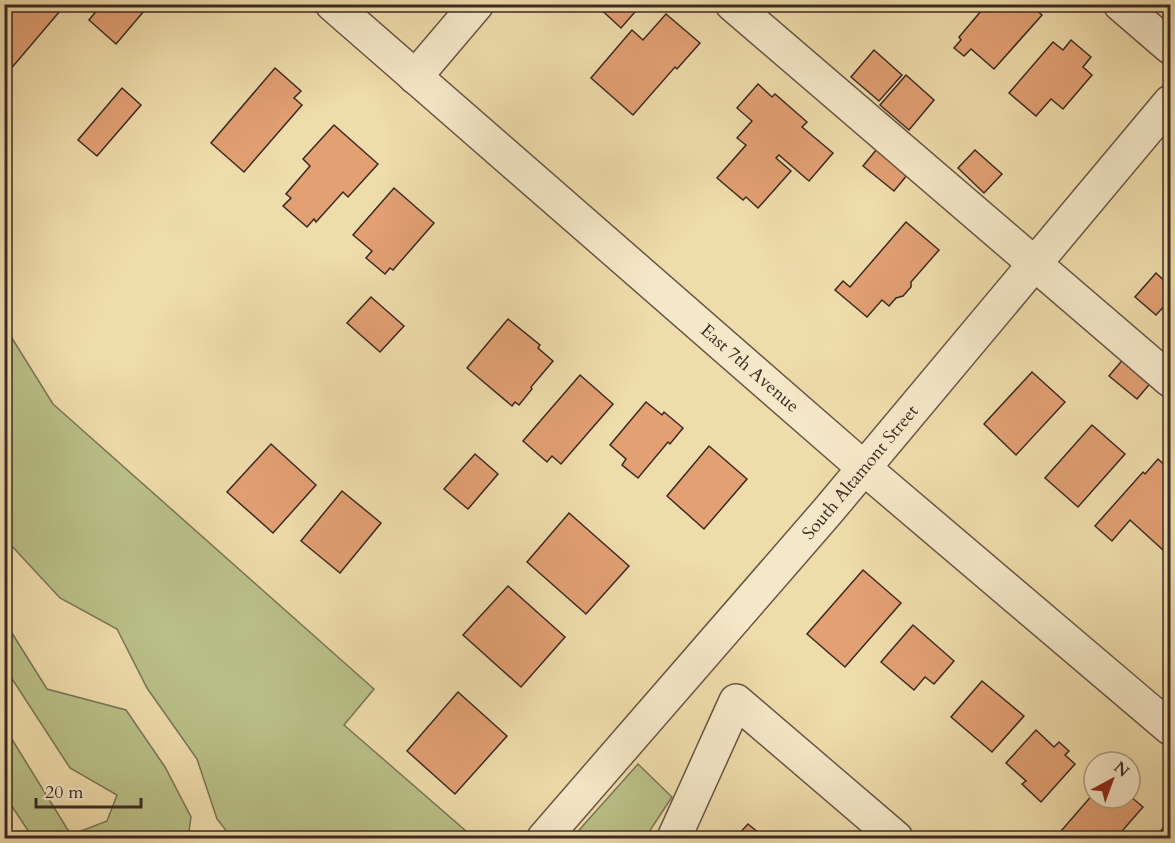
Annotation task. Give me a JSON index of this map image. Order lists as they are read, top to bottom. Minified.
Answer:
{"streets":{"street":["East 7th Avenue","South Altamont Street"]},"crossings":[["East 7th Avenue","South Altamont Street"]],"scale_bar":"20 m","north":"top right"}
